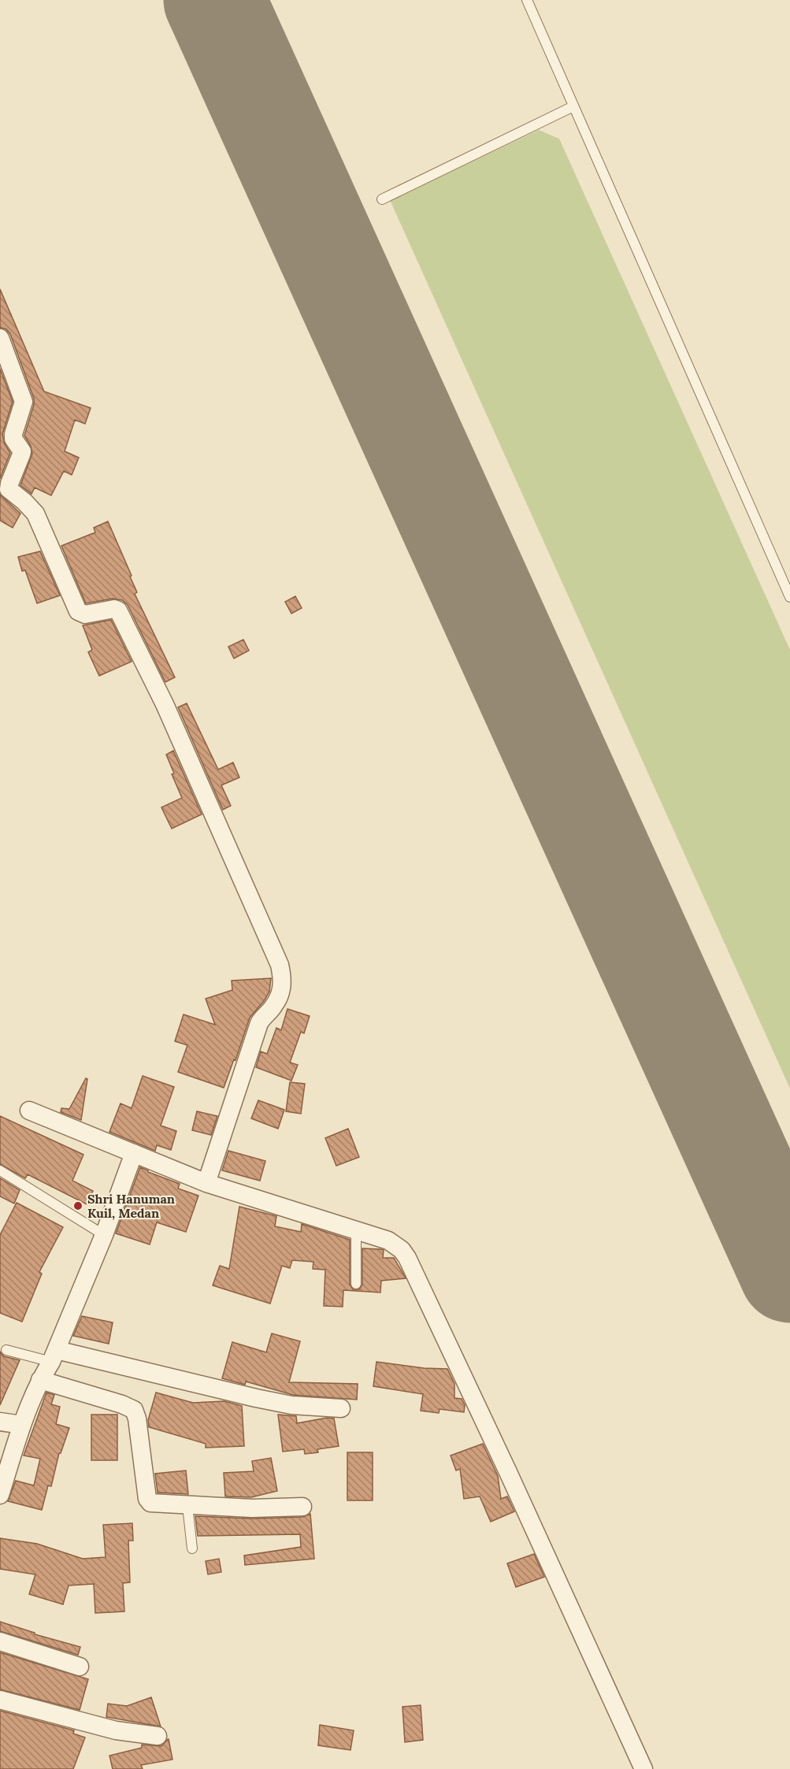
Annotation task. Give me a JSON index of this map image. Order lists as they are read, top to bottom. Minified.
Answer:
{"places":["Shri Hanuman Kuil, Medan"]}
